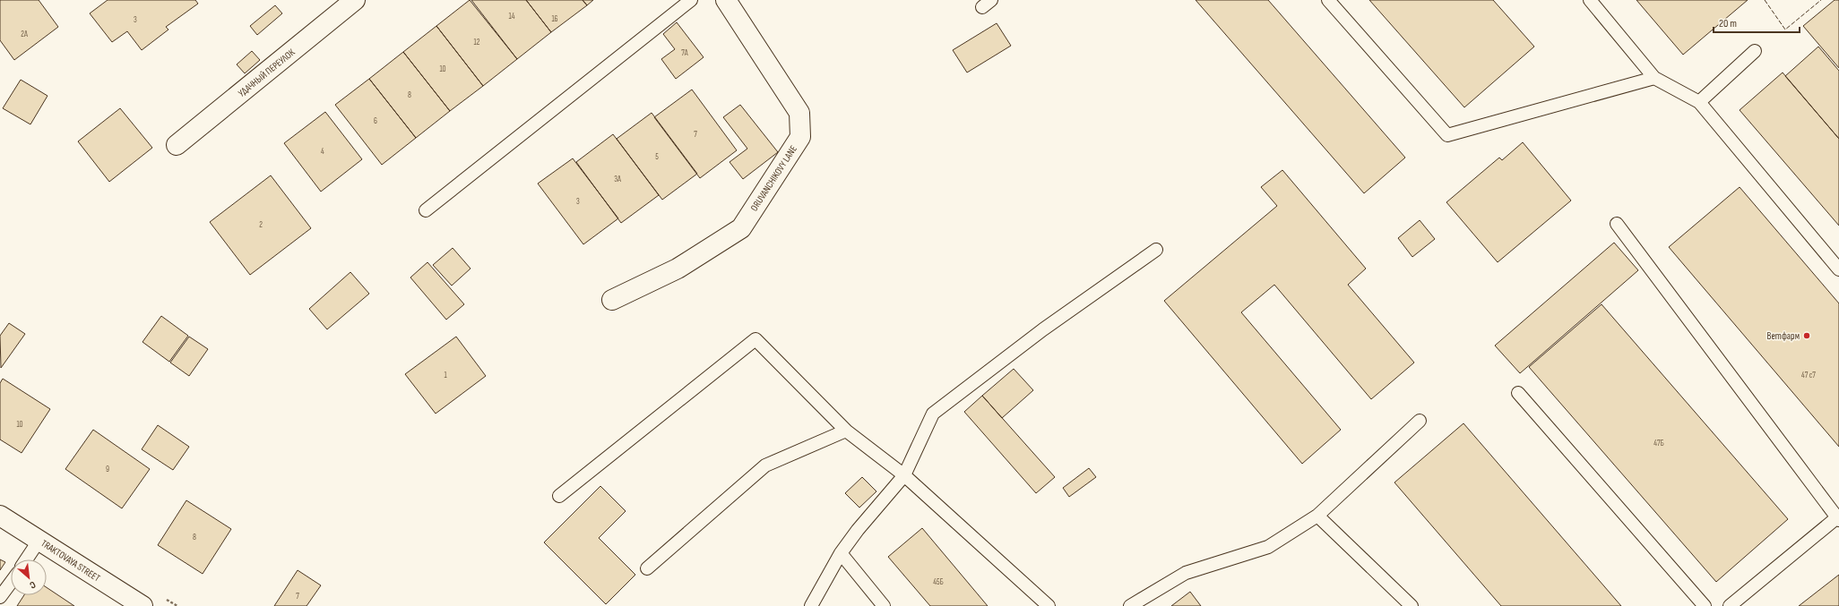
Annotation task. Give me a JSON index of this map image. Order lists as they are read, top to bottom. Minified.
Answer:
{"streets":{"street":["УДАЧНЫЙ ПЕРЕУЛОК","ORUVANCHIKOVY LANE","TRAKTOVAYA STREET"]},"places":["Ветфарм"],"house_numbers":["14","16","3","2А","12","7А","10","8","6","7","4","5","3А","3","2","1","47 с7","10","47Б","9","8","45Б","7"],"scale_bar":"20 m","north":"bottom right"}
